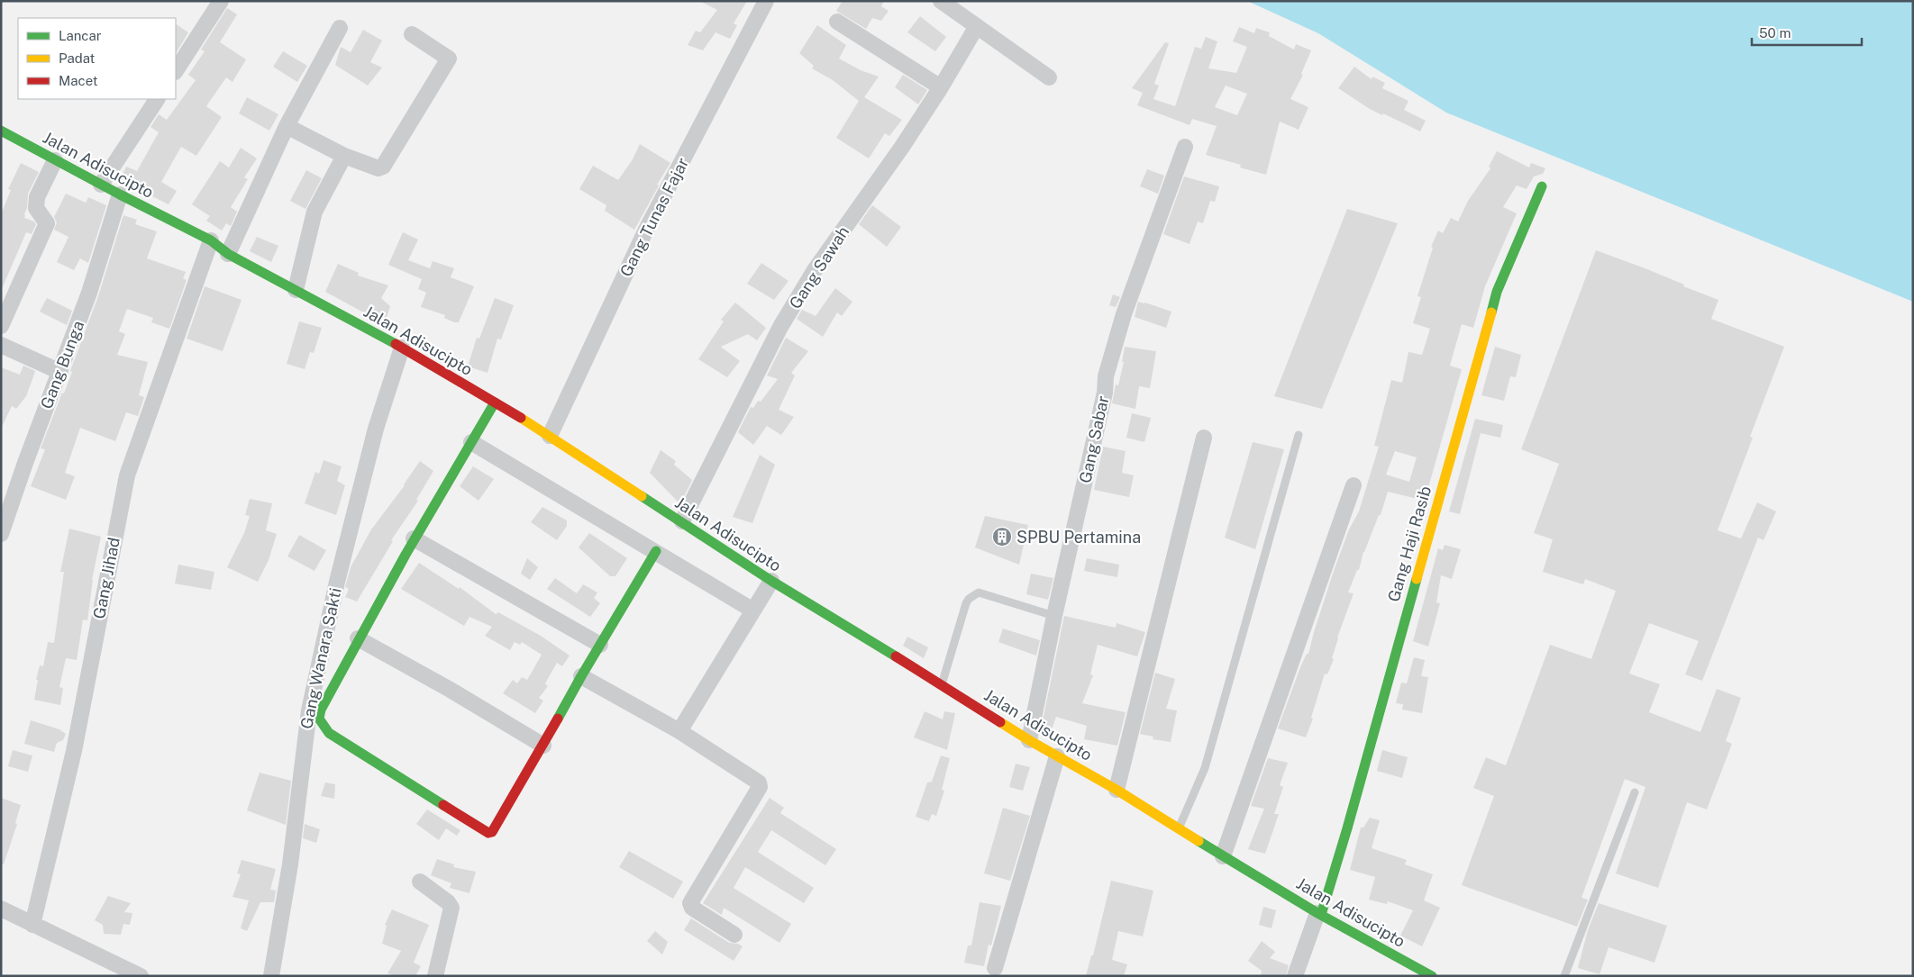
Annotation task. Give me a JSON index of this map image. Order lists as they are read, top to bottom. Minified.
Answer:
{"streets":{"main road":["Jalan Adisucipto","Gang Haji Rasib"],"street":["Gang Tunas Fajar","Gang Sawah","Gang Bunga","Gang Sabar","Gang Jihad","Gang Wanara Sakti"]},"crossings":[["Jalan Adisucipto","Gang Tunas Fajar"],["Jalan Adisucipto","Gang Sawah"],["Jalan Adisucipto","Gang Bunga"],["Jalan Adisucipto","Gang Sabar"],["Jalan Adisucipto","Gang Haji Rasib"],["Jalan Adisucipto","Gang Jihad"],["Jalan Adisucipto","Gang Wanara Sakti"]],"places":{"building":["SPBU Pertamina"]},"legend":["Lancar","Padat","Macet"],"scale_bar":"50 m"}
